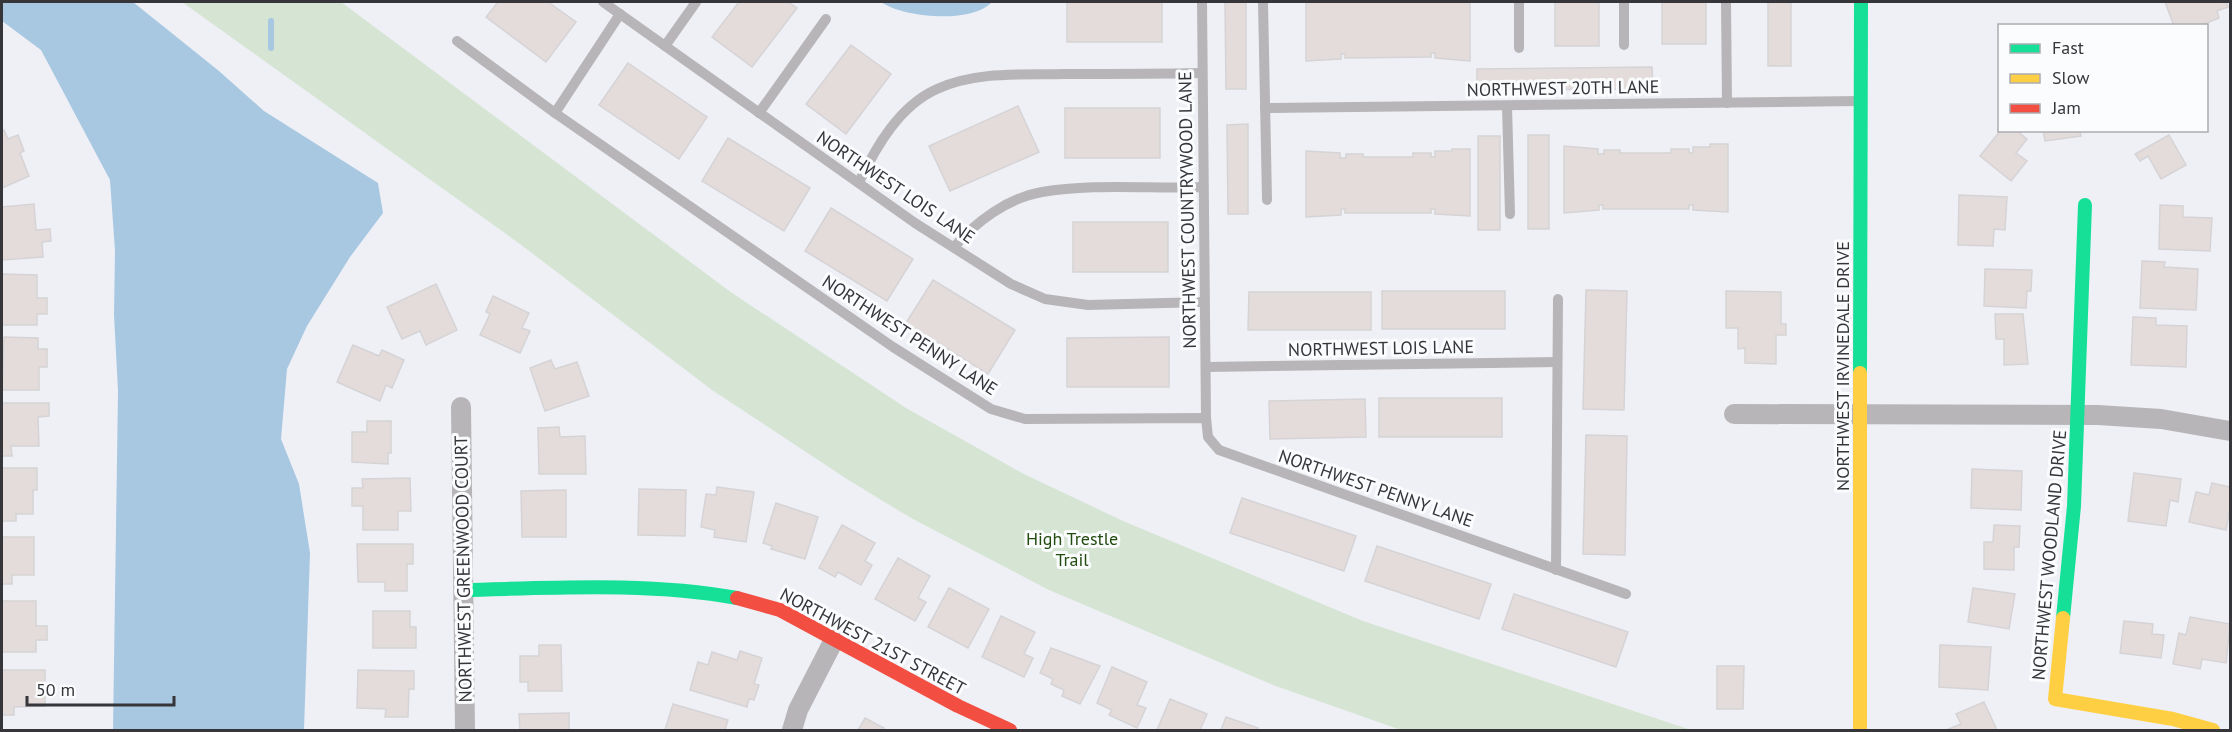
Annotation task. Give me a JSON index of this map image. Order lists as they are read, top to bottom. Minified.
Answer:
{"streets":{"street":["NORTHWEST IRVINEDALE DRIVE","NORTHWEST WOODLAND DRIVE","NORTHWEST GREENWOOD COURT","NORTHWEST 21ST STREET"],"lane":["NORTHWEST 20TH LANE","NORTHWEST LOIS LANE","NORTHWEST COUNTRYWOOD LANE","NORTHWEST PENNY LANE"]},"crossings":[["NORTHWEST 20TH LANE","NORTHWEST IRVINEDALE DRIVE"],["NORTHWEST LOIS LANE","NORTHWEST COUNTRYWOOD LANE"],["NORTHWEST COUNTRYWOOD LANE","NORTHWEST PENNY LANE"],["NORTHWEST GREENWOOD COURT","NORTHWEST 21ST STREET"]],"parks":["High Trestle Trail"],"legend":["Fast","Slow","Jam"],"scale_bar":"50 m"}
